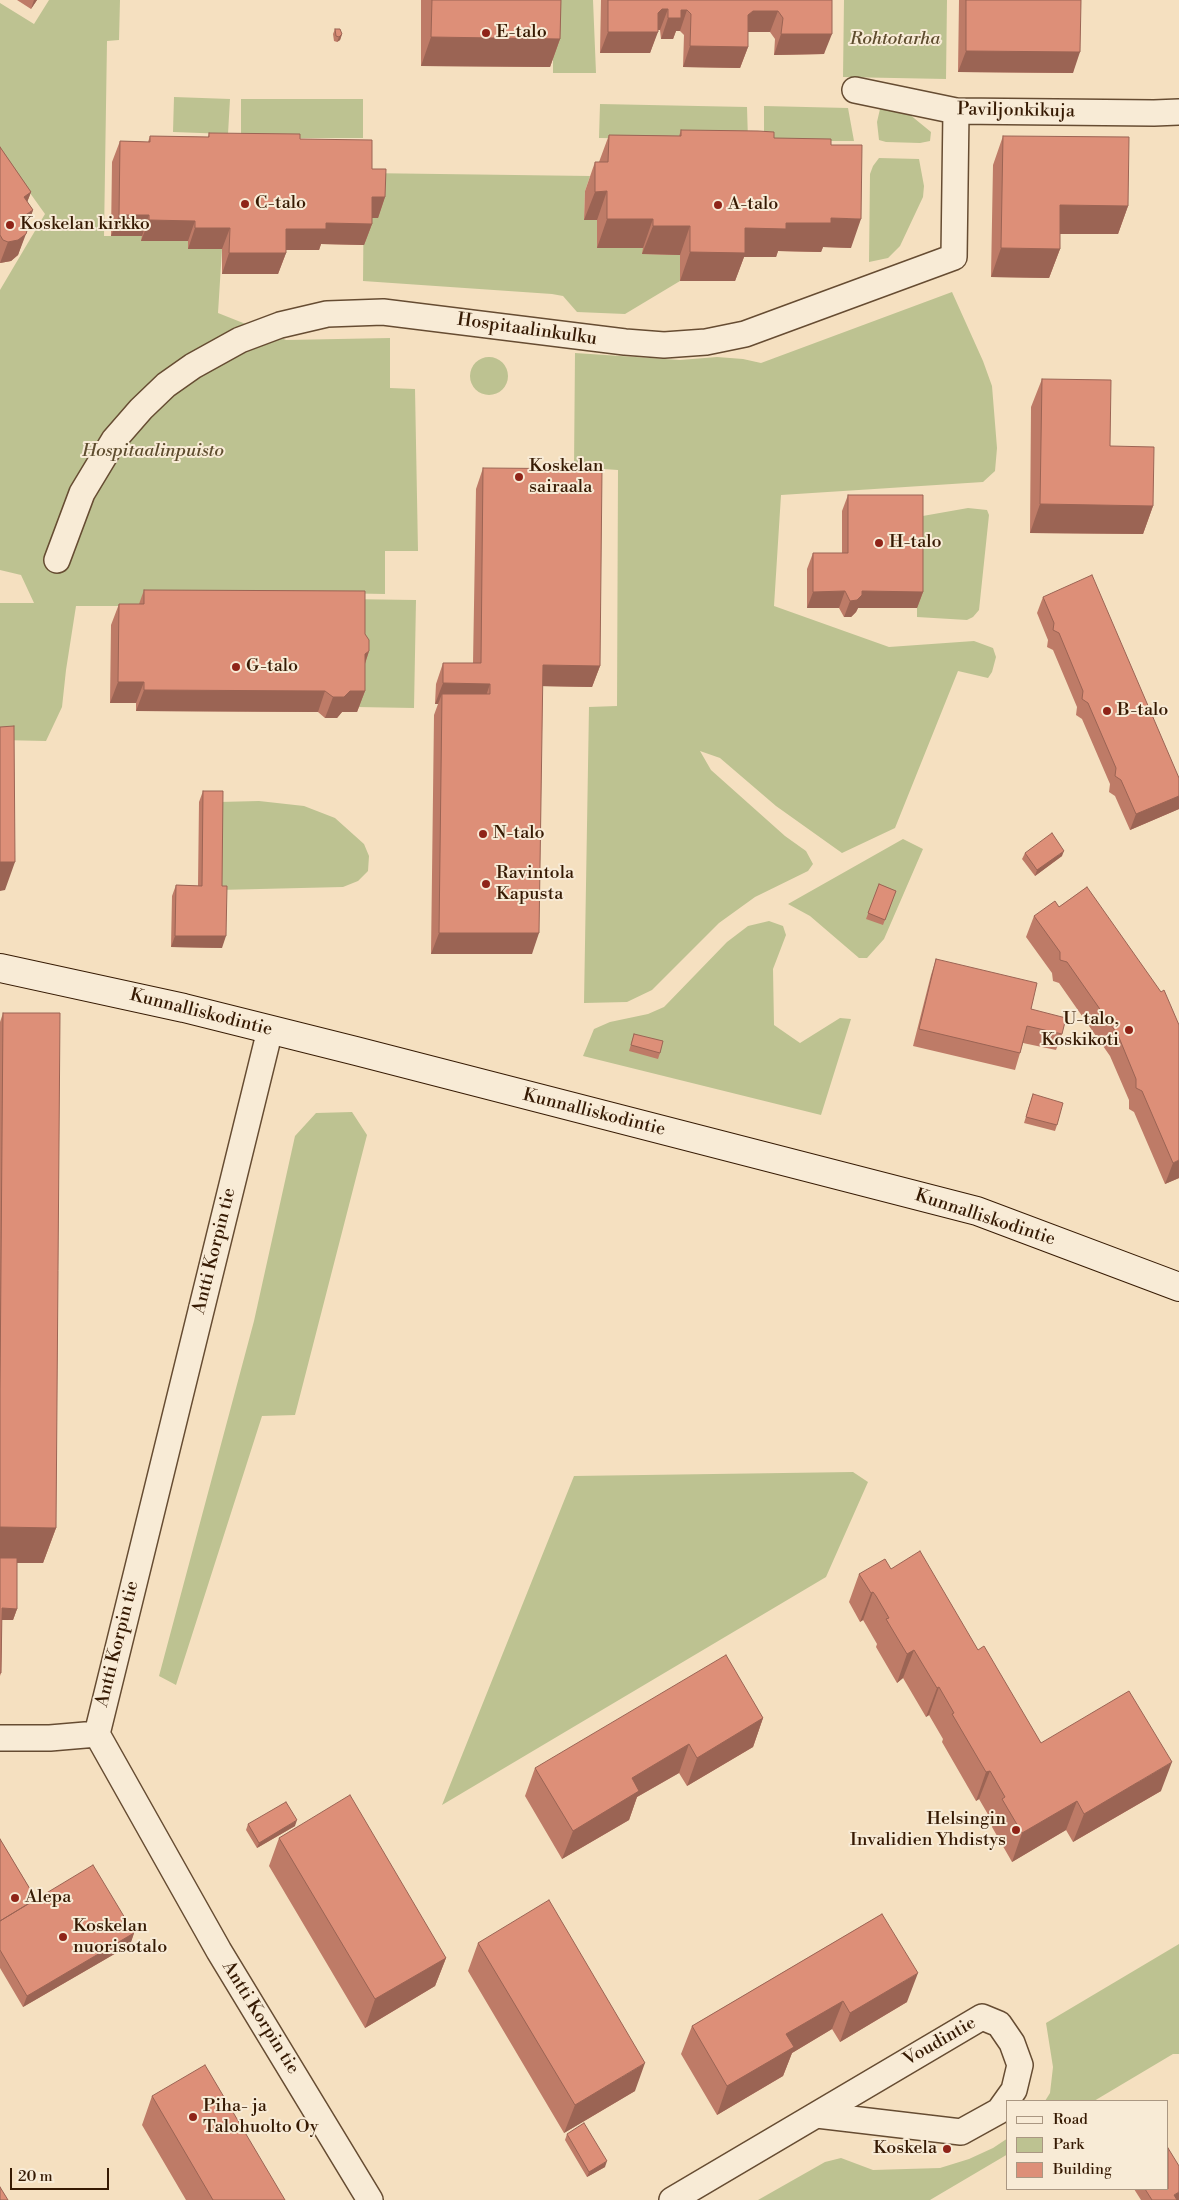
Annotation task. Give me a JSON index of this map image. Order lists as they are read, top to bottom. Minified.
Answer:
{"streets":{"street":["Paviljonkikuja","Hospitaalinkulku","Kunnalliskodintie","Antti Korpin tie","Voudintie"]},"crossings":[["Paviljonkikuja","Hospitaalinkulku"],["Kunnalliskodintie","Antti Korpin tie"]],"parks":["Rohtotarha","Hospitaalinpuisto"],"places":["E-talo","C-talo","A-talo","Koskelan kirkko","Koskelan sairaala","H-talo","G-talo","B-talo","N-talo","Ravintola Kapusta","U-talo, Koskikoti","Helsingin Invalidien Yhdistys","Alepa","Koskelan nuorisotalo","Piha- ja Talohuolto Oy","Koskela"],"legend":["Road","Park","Building"],"scale_bar":"20 m"}
